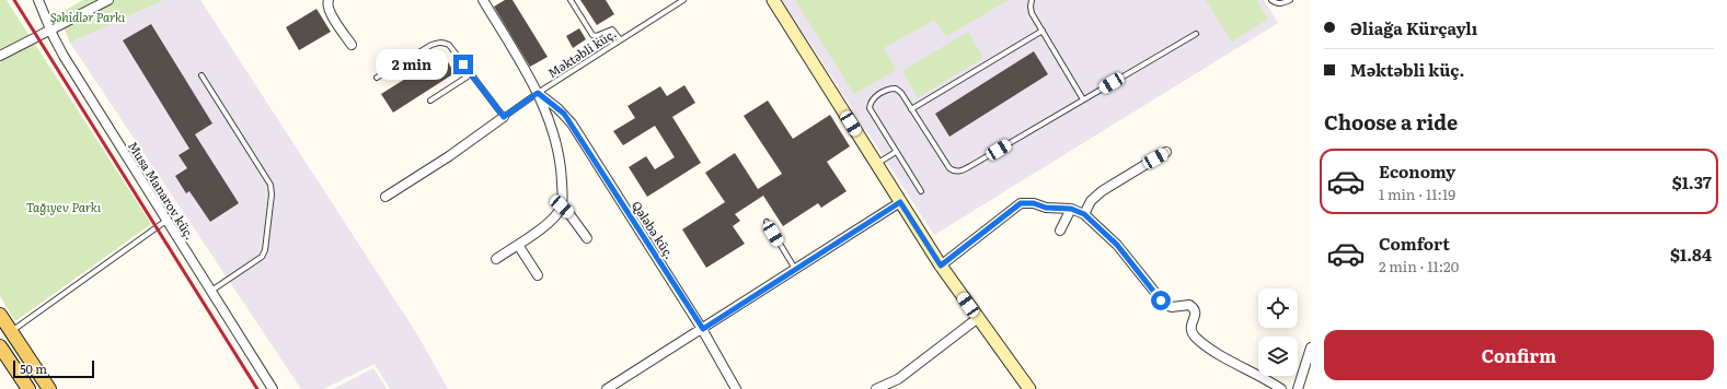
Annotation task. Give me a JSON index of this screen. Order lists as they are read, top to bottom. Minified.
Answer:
{"streets":{"street":["Musa Manarov küç.","Qələbə küç."],"lane":["Məktəbli küç."]},"crossings":[["Məktəbli küç.","Qələbə küç."]],"parks":["Şəhidlər Parkı","Tağıyev Parkı"],"scale_bar":"50 m","page":{"banner":["Əliağa Kürçaylı","Məktəbli küç."],"bubble":"2 min","heading":"Choose a ride","list":[{"name":"Economy","note":"1 min · 11:19","value":"$1.37"},{"name":"Comfort","note":"2 min · 11:20","value":"$1.84"}],"buttons":"Confirm","scale":"50 m"}}
